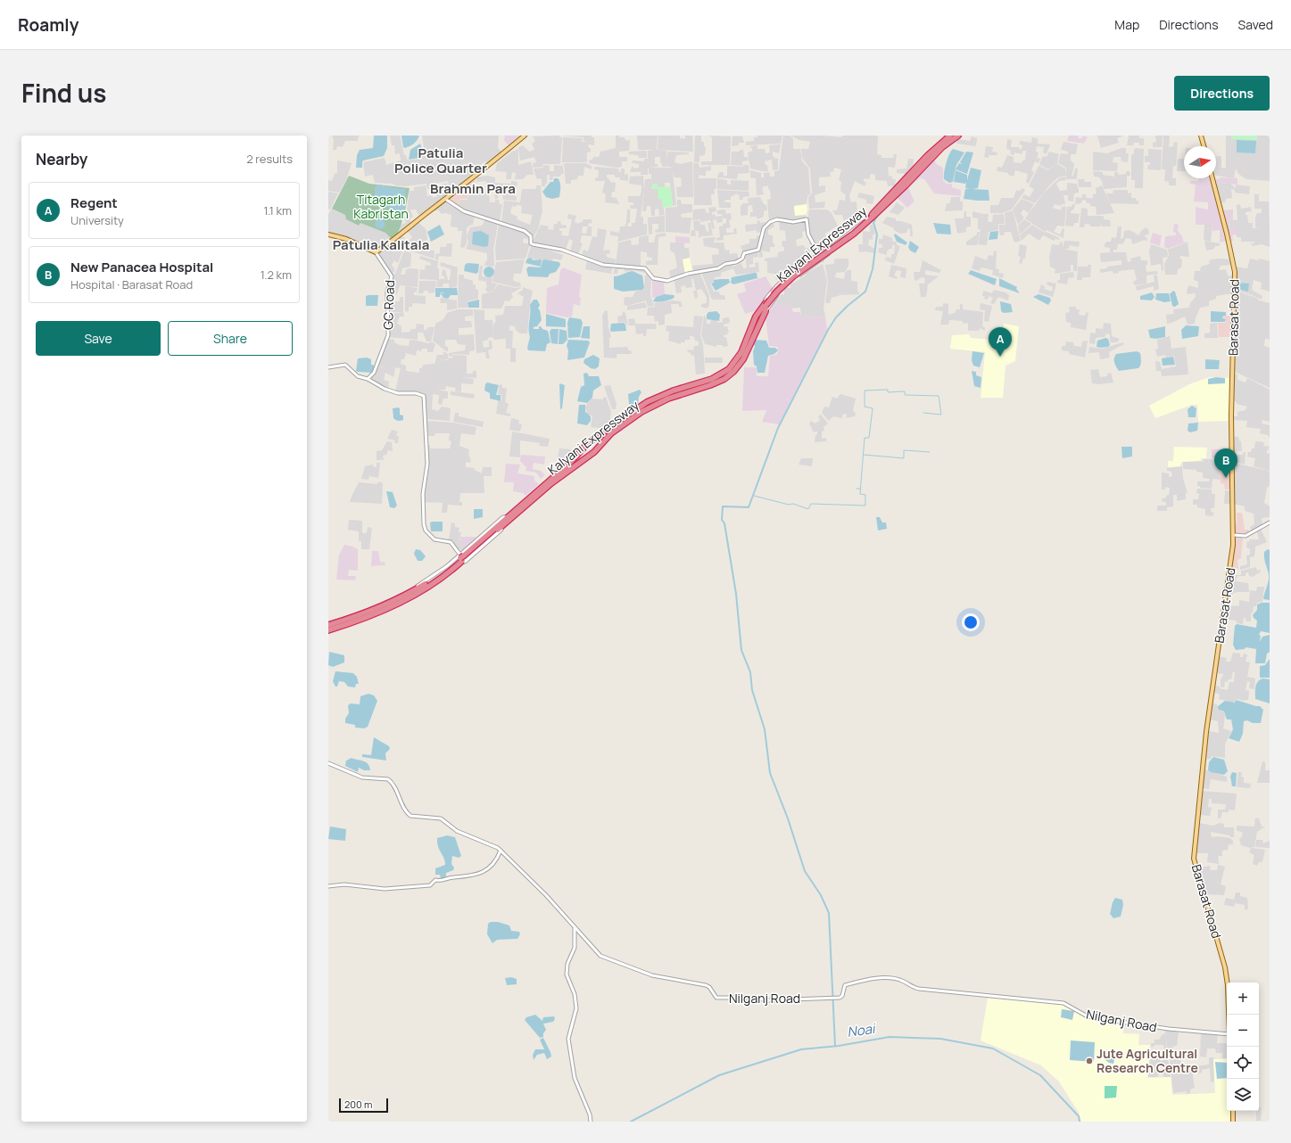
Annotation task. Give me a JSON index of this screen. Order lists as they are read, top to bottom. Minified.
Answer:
{"streets":{"highway":["Kalyani Expressway"],"main road":["Barasat Road"],"street":["GC Road","Nilganj Road"]},"districts":["Patulia Police Quarter","Brahmin Para","Patulia Kalitala"],"water":["Noai"],"parks":["Titagarh Kabristan"],"places":["Jute Agricultural Research Centre"],"scale_bar":"200 m","north":"right","page":{"header":"Roamly","nav":["Map","Directions","Saved"],"title":"Find us","buttons":["Directions",["Save","Share"]],"heading":["Nearby","2 results"],"list":[{"mark":"A","name":"Regent","note":"University","value":"1.1 km"},{"mark":"B","name":"New Panacea Hospital","note":"Hospital · Barasat Road","value":"1.2 km"}],"pins":["A","B"],"map_buttons":["+","−"],"scale":"200 m"}}
